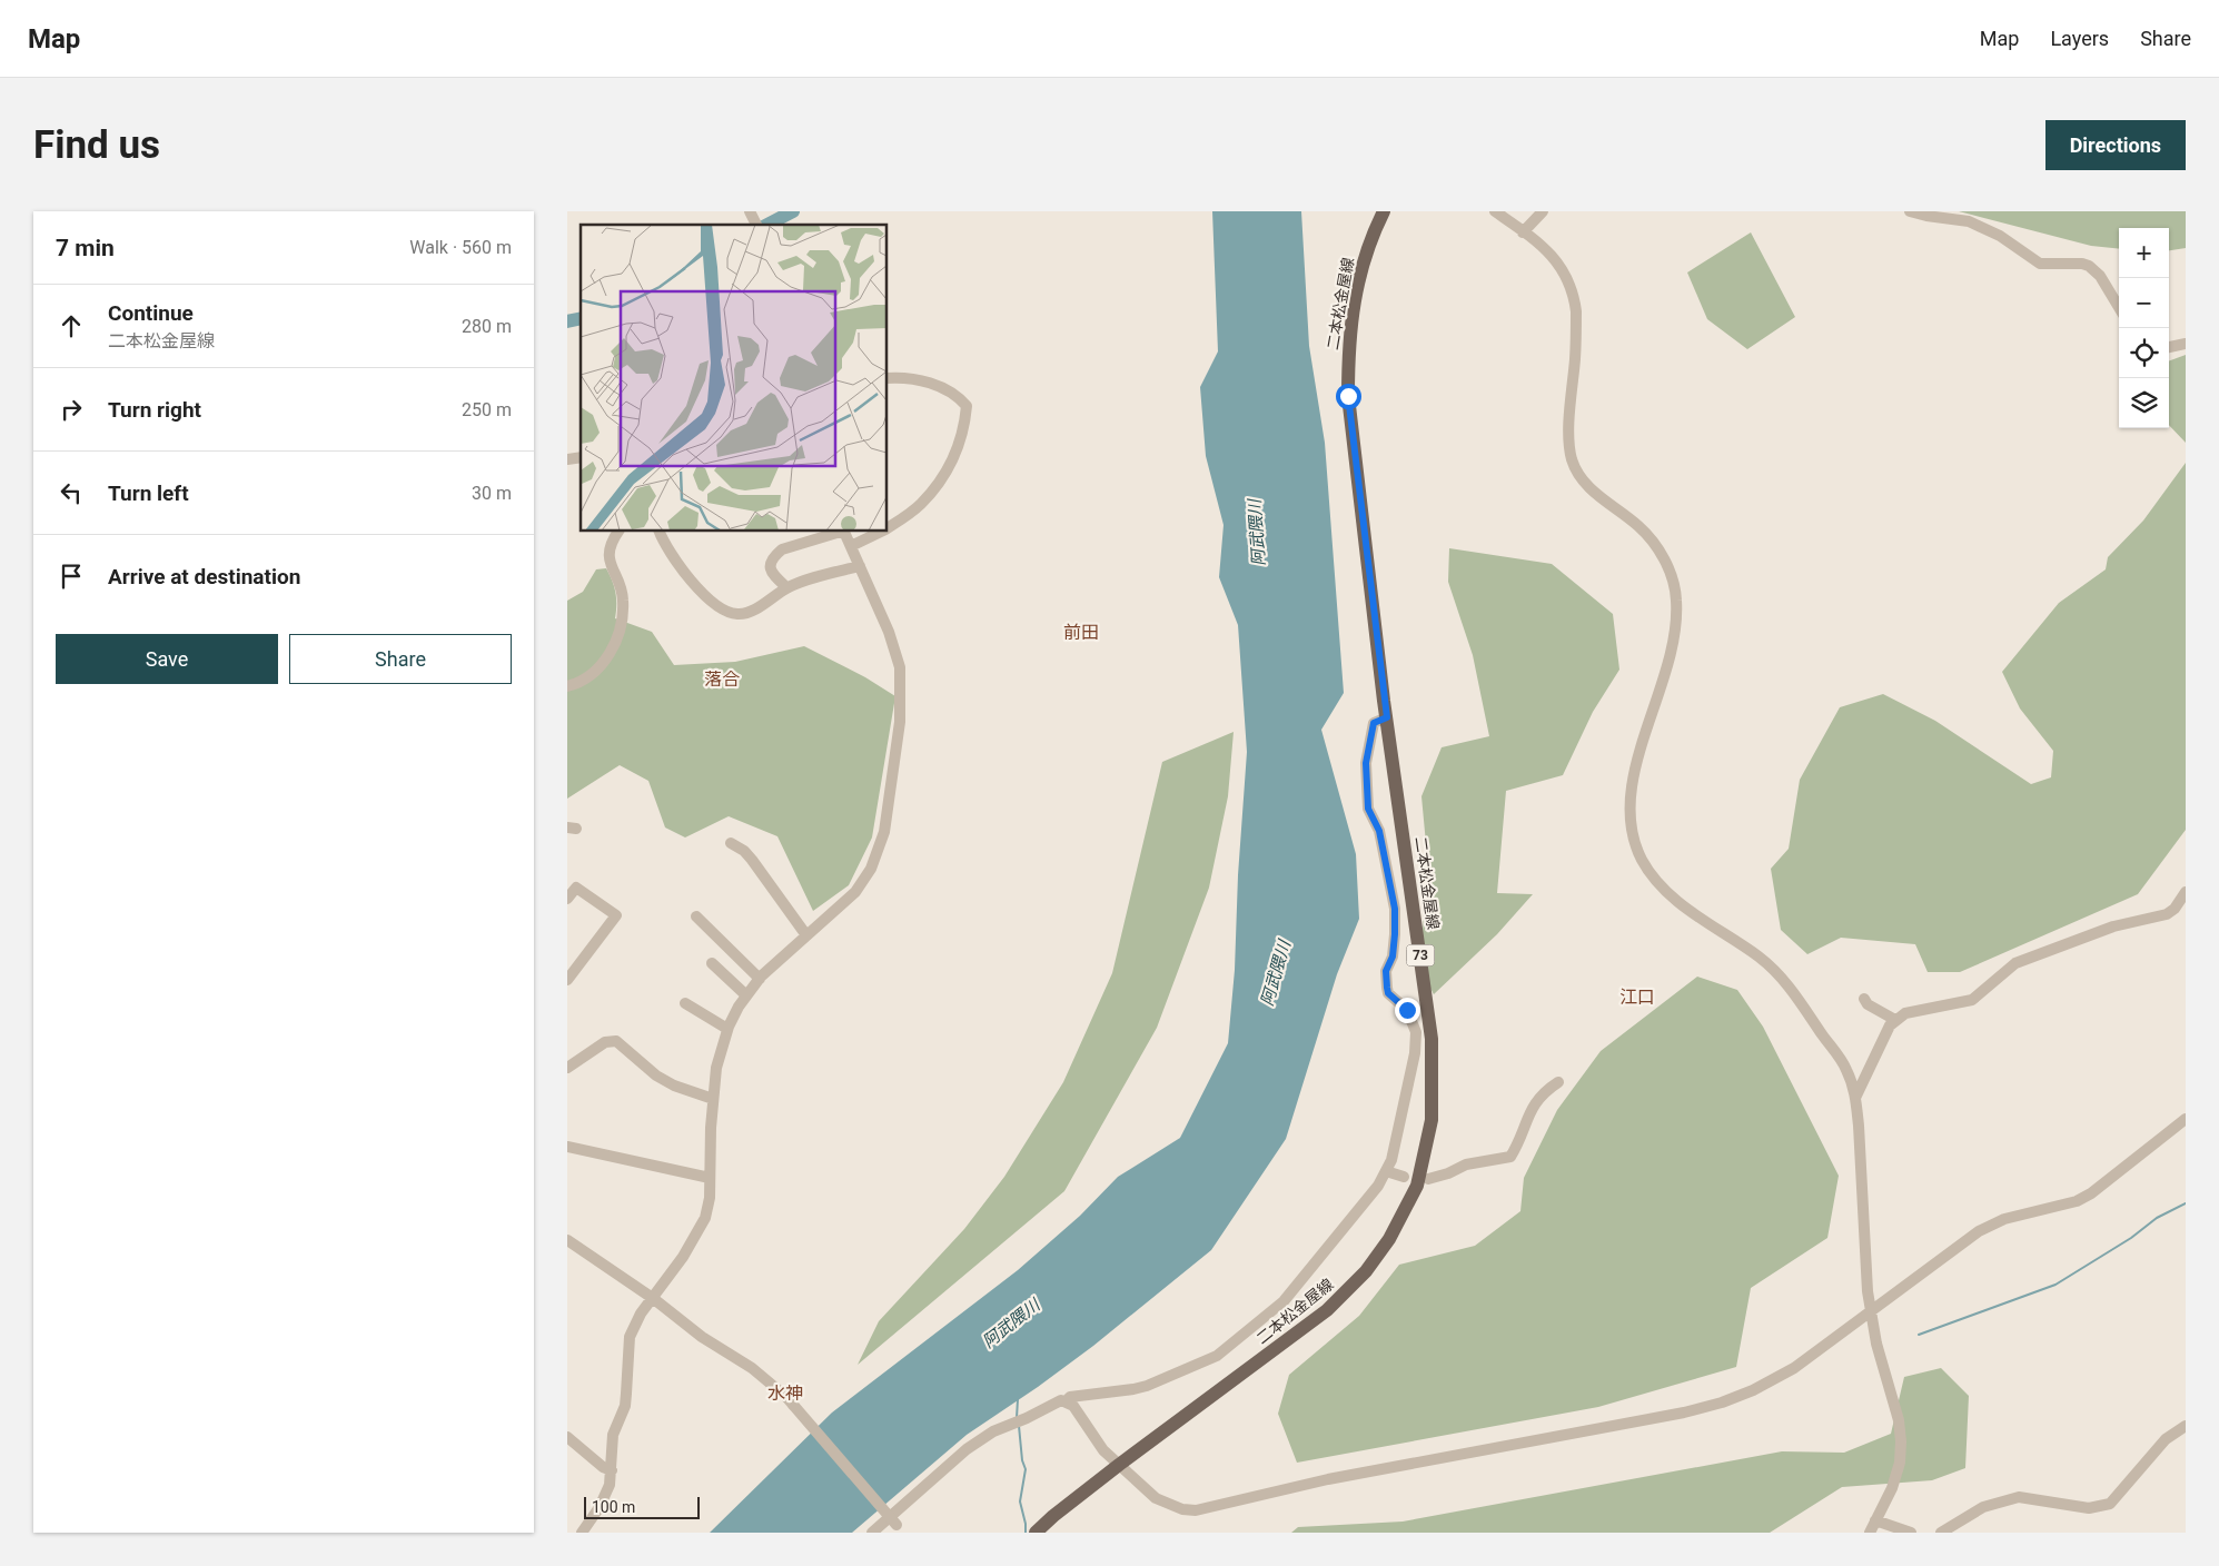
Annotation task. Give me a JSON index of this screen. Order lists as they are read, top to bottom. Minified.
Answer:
{"streets":{"main road":["二本松金屋線","73"]},"districts":["前田","落合","江口","水神"],"water":["阿武隈川"],"scale_bar":"100 m","page":{"header":"Map","nav":["Map","Layers","Share"],"buttons":["Directions",["Save","Share"]],"title":"Find us","heading":["7 min","Walk · 560 m"],"map_buttons":["+","−"],"list":[["Continue","二本松金屋線","280 m"],["Turn right","250 m"],["Turn left","30 m"],"Arrive at destination"],"scale":"100 m"}}
